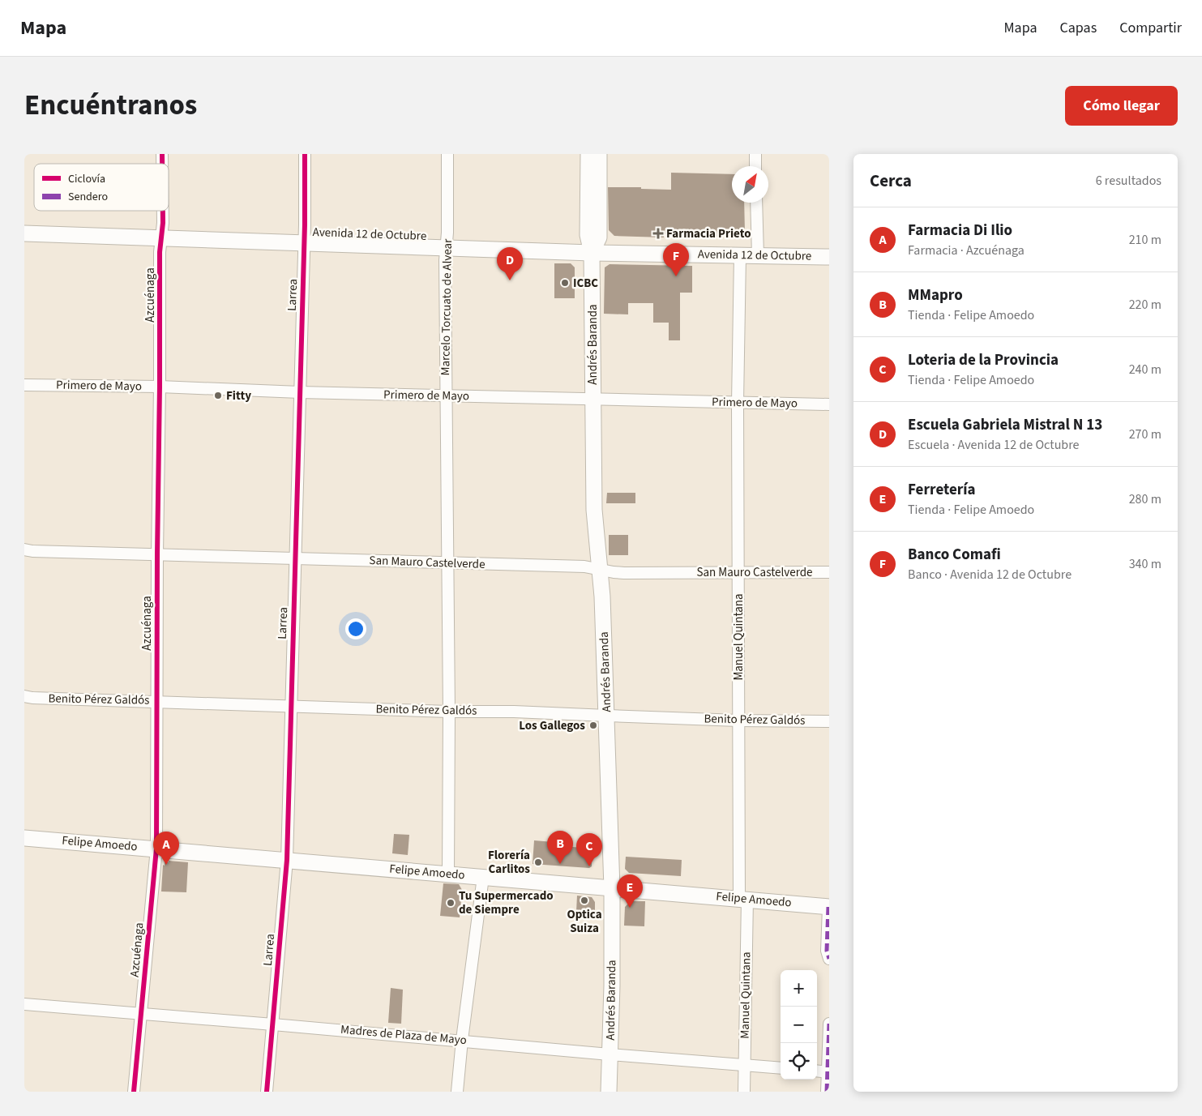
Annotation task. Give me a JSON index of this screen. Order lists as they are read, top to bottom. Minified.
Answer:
{"streets":{"main road":["Avenida 12 de Octubre","Andrés Baranda","Felipe Amoedo"],"street":["Azcuénaga","Larrea","Marcelo Torcuato de Alvear","Primero de Mayo","San Mauro Castelverde","Manuel Quintana","Benito Pérez Galdós","Madres de Plaza de Mayo"]},"crossings":[["Avenida 12 de Octubre","Azcuénaga"],["Avenida 12 de Octubre","Larrea"],["Avenida 12 de Octubre","Marcelo Torcuato de Alvear"],["Avenida 12 de Octubre","Andrés Baranda"],["Avenida 12 de Octubre","Manuel Quintana"],["Azcuénaga","Primero de Mayo"],["Azcuénaga","San Mauro Castelverde"],["Azcuénaga","Benito Pérez Galdós"],["Azcuénaga","Felipe Amoedo"],["Azcuénaga","Madres de Plaza de Mayo"],["Larrea","Primero de Mayo"],["Larrea","San Mauro Castelverde"],["Larrea","Benito Pérez Galdós"],["Larrea","Felipe Amoedo"],["Larrea","Madres de Plaza de Mayo"],["Marcelo Torcuato de Alvear","Primero de Mayo"],["Marcelo Torcuato de Alvear","San Mauro Castelverde"],["Marcelo Torcuato de Alvear","Benito Pérez Galdós"],["Marcelo Torcuato de Alvear","Felipe Amoedo"],["Andrés Baranda","Primero de Mayo"],["Andrés Baranda","San Mauro Castelverde"],["Andrés Baranda","Benito Pérez Galdós"],["Andrés Baranda","Felipe Amoedo"],["Andrés Baranda","Madres de Plaza de Mayo"],["Primero de Mayo","Manuel Quintana"],["San Mauro Castelverde","Manuel Quintana"],["Manuel Quintana","Benito Pérez Galdós"],["Manuel Quintana","Felipe Amoedo"],["Manuel Quintana","Madres de Plaza de Mayo"]],"places":{"health":["Farmacia Prieto"],"other":["ICBC","Fitty","Los Gallegos","Florería Carlitos","Optica Suiza","Tu Supermercado de Siempre"]},"legend":["Ciclovía","Sendero"],"north":"top right","page":{"header":"Mapa","nav":["Mapa","Capas","Compartir"],"title":"Encuéntranos","buttons":"Cómo llegar","heading":["Cerca","6 resultados"],"list":[{"mark":"A","name":"Farmacia Di Ilio","note":"Farmacia · Azcuénaga","value":"210 m"},{"mark":"B","name":"MMapro","note":"Tienda · Felipe Amoedo","value":"220 m"},{"mark":"C","name":"Loteria de la Provincia","note":"Tienda · Felipe Amoedo","value":"240 m"},{"mark":"D","name":"Escuela Gabriela Mistral N 13","note":"Escuela · Avenida 12 de Octubre","value":"270 m"},{"mark":"E","name":"Ferretería","note":"Tienda · Felipe Amoedo","value":"280 m"},{"mark":"F","name":"Banco Comafi","note":"Banco · Avenida 12 de Octubre","value":"340 m"}],"pins":["F","D","B","A","C","E"],"map_buttons":["+","−"]}}
